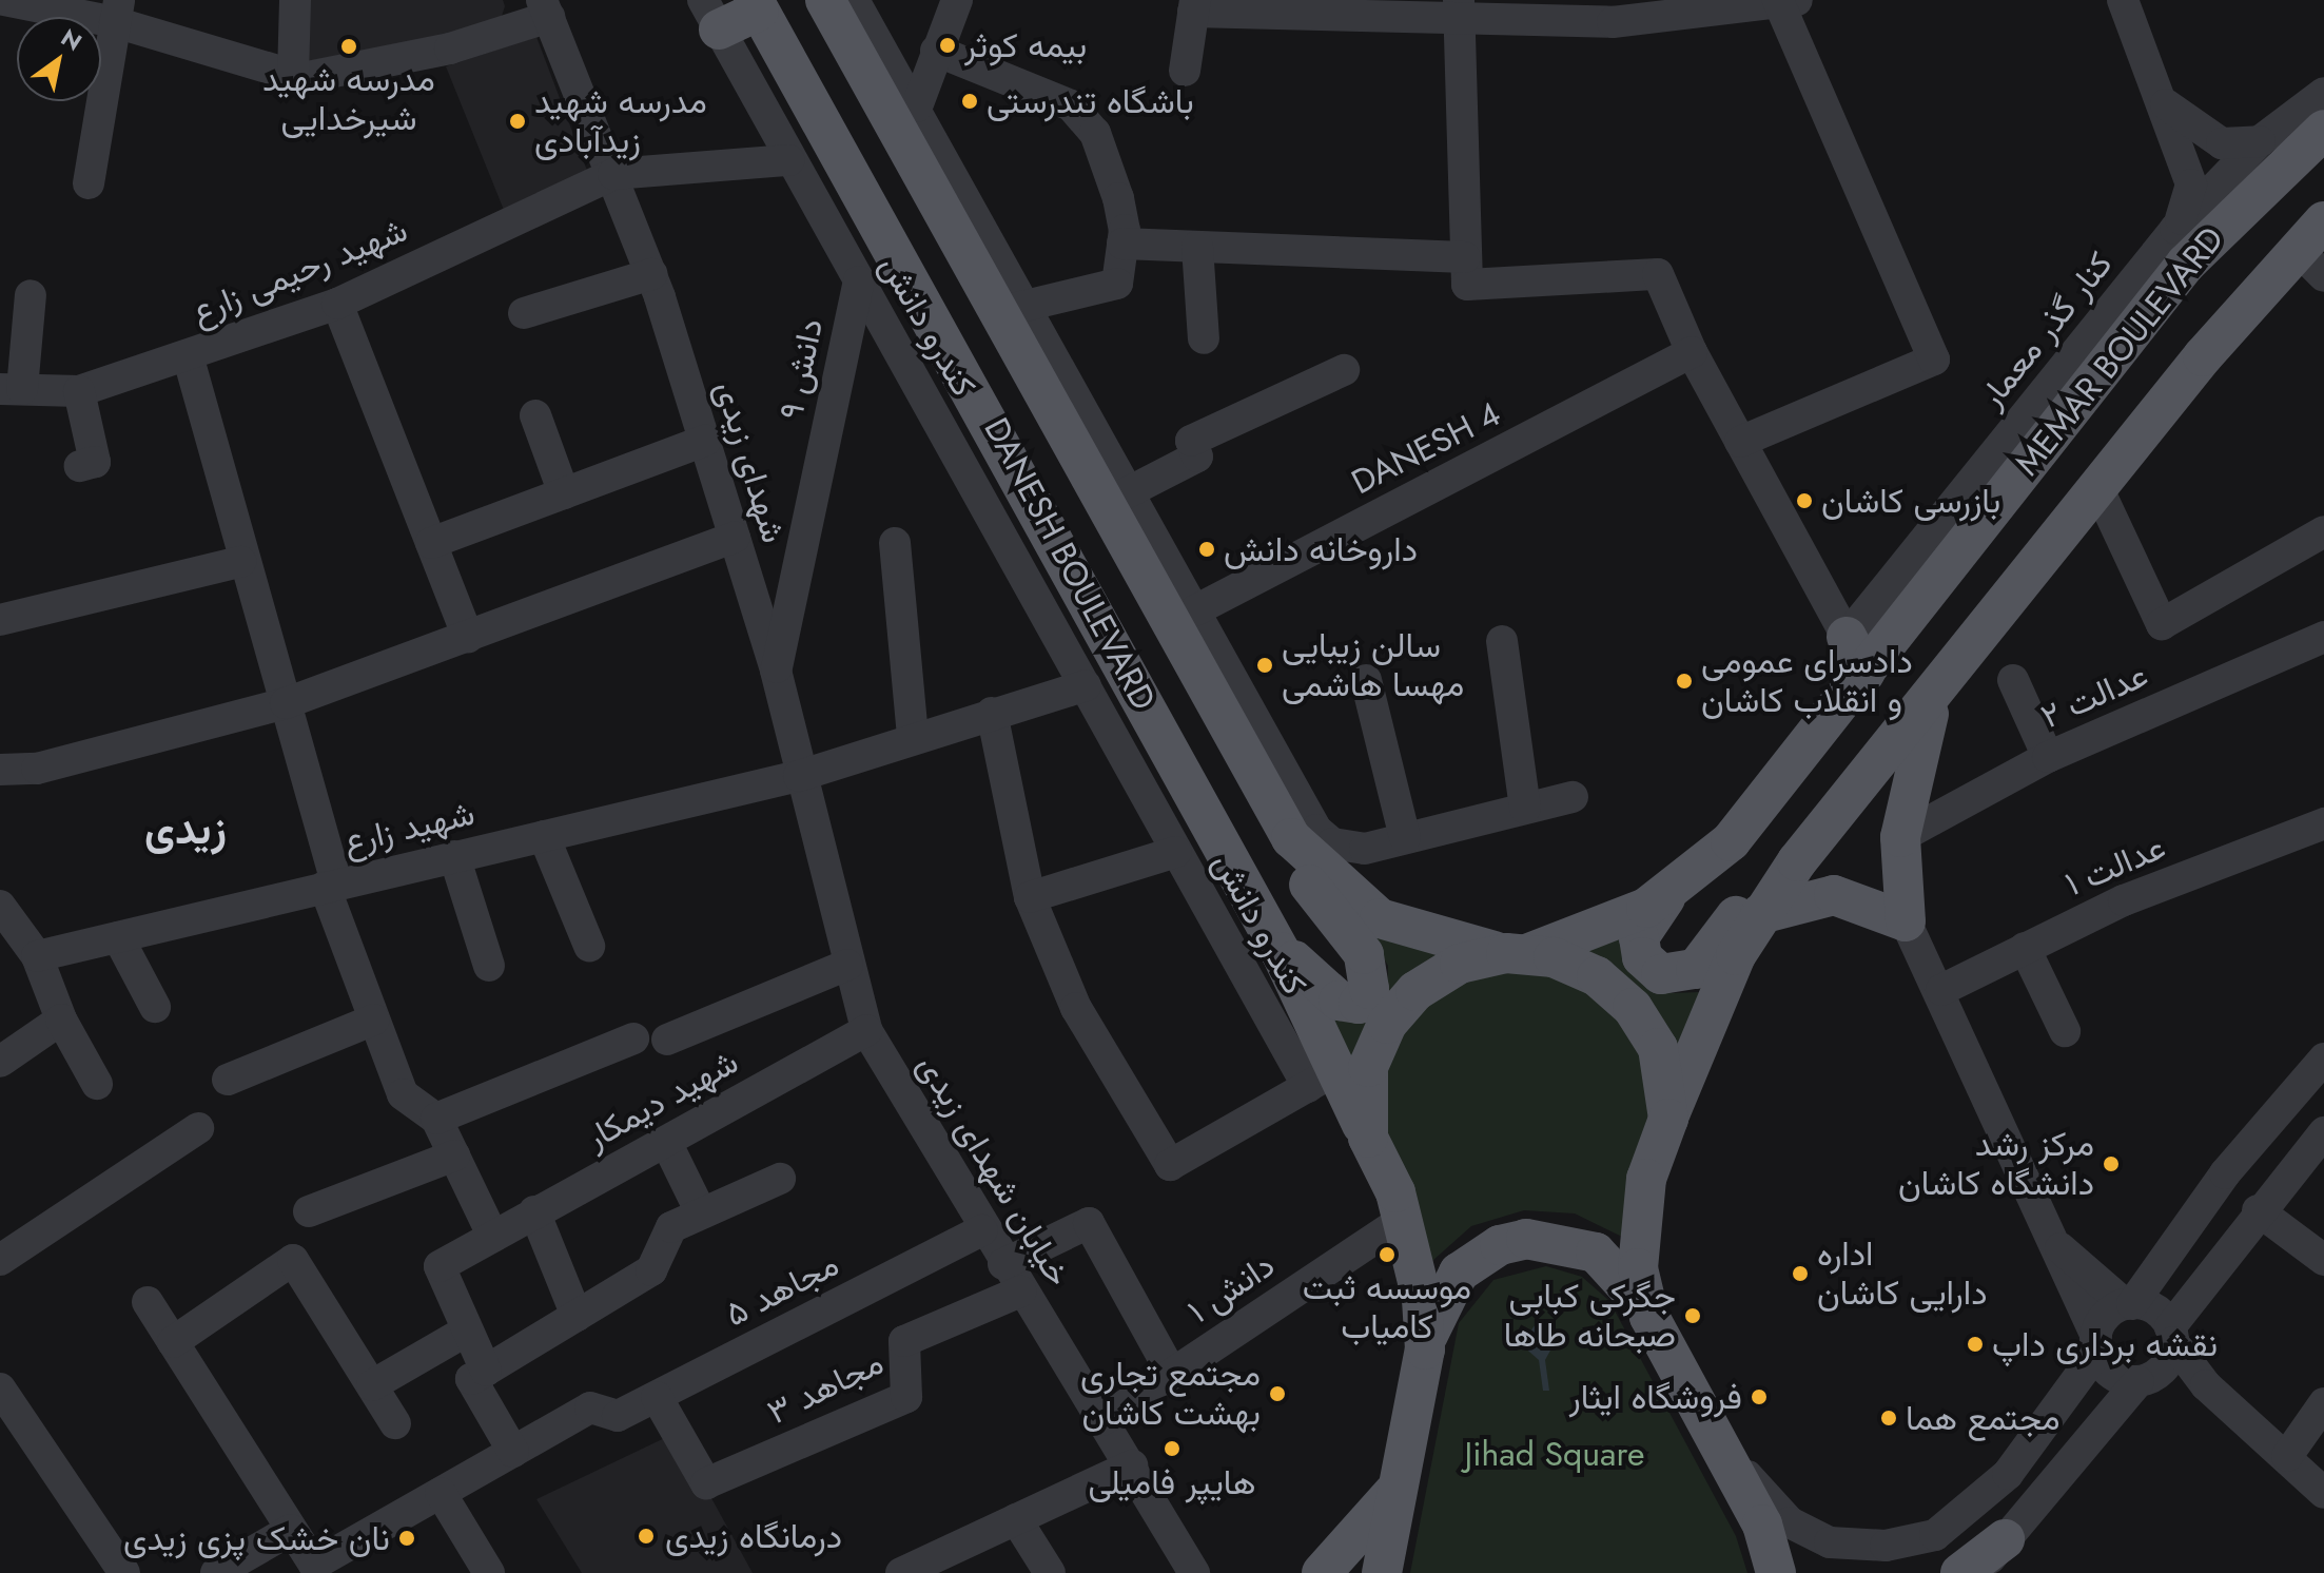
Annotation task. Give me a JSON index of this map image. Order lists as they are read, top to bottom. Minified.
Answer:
{"streets":{"main road":["MEMAR BOULEVARD","DANESH BOULEVARD"],"street":["شهید رحیمی زارع","کندرو دانش","کنار گذر معمار","دانش ۹","DANESH 4","شهدای زیدی","عدالت ۲","شهید زارع","عدالت ۱","شهید دیمکار","خیابان شهدای زیدی","دانش ۱","مجاهد ۵","مجاهد ۳"]},"crossings":[["شهید رحیمی زارع","شهدای زیدی"],["کندرو دانش","دانش ۹"],["کندرو دانش","DANESH BOULEVARD"],["کندرو دانش","شهید زارع"],["MEMAR BOULEVARD","DANESH BOULEVARD"],["دانش ۹","شهدای زیدی"],["شهدای زیدی","شهید زارع"],["شهدای زیدی","خیابان شهدای زیدی"],["شهید زارع","خیابان شهدای زیدی"],["شهید دیمکار","خیابان شهدای زیدی"],["خیابان شهدای زیدی","دانش ۱"],["خیابان شهدای زیدی","مجاهد ۵"],["خیابان شهدای زیدی","مجاهد ۳"],["مجاهد ۵","مجاهد ۳"]],"districts":["زیدی"],"parks":["Jihad Square"],"places":["بیمه کوثر","مدرسه شهید شیرخدایی","باشگاه تندرستی","مدرسه شهید زیدآبادی","بازرسی کاشان","داروخانه دانش","سالن زیبایی مهسا هاشمی","دادسرای عمومی و انقلاب کاشان","مرکز رشد دانشگاه کاشان","موسسه ثبت کامیاب","اداره دارایی کاشان","جگرکی کبابی صبحانه طاها","نقشه برداری داپ","مجتمع تجاری بهشت کاشان","فروشگاه ایثار","مجتمع هما","هایپر فامیلی","درمانگاه زیدی","نان خشک پزی زیدی"],"north":"top right"}
